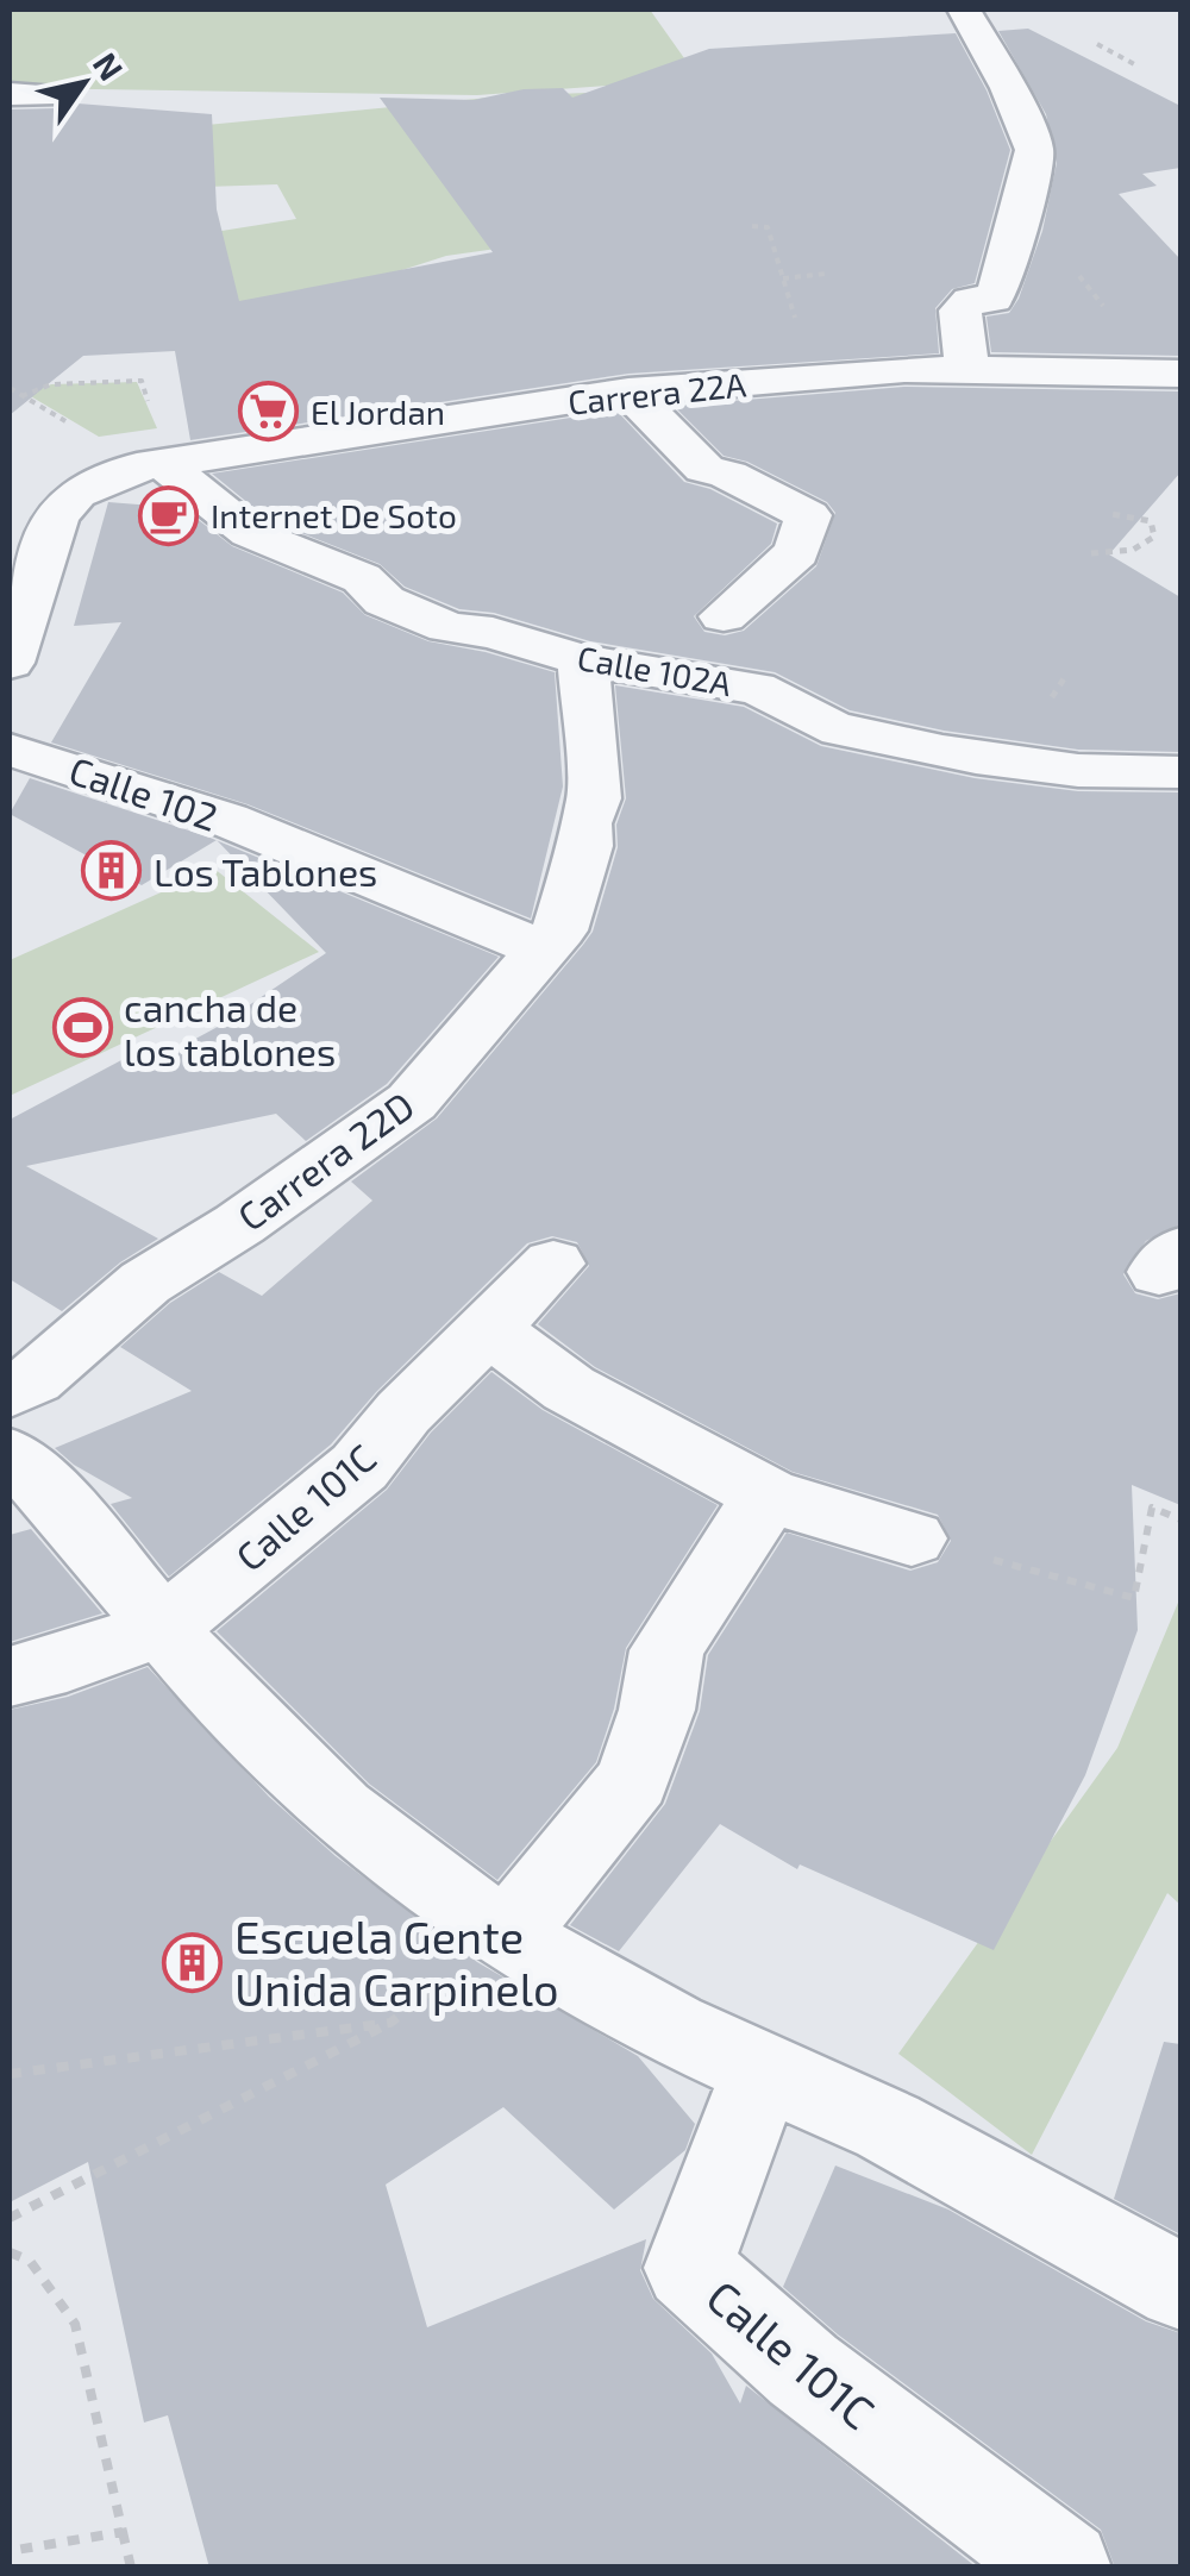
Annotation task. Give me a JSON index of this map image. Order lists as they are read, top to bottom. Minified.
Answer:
{"streets":{"street":["Carrera 22A","Calle 102A","Calle 102","Carrera 22D","Calle 101C"]},"crossings":[["Carrera 22A","Calle 102A"],["Calle 102A","Carrera 22D"],["Calle 102","Carrera 22D"]],"places":{"supermarket":["El Jordan"],"cafe":["Internet De Soto"],"building":["Los Tablones","Escuela Gente Unida Carpinelo"],"sports":["cancha de los tablones"]},"north":"top right"}
